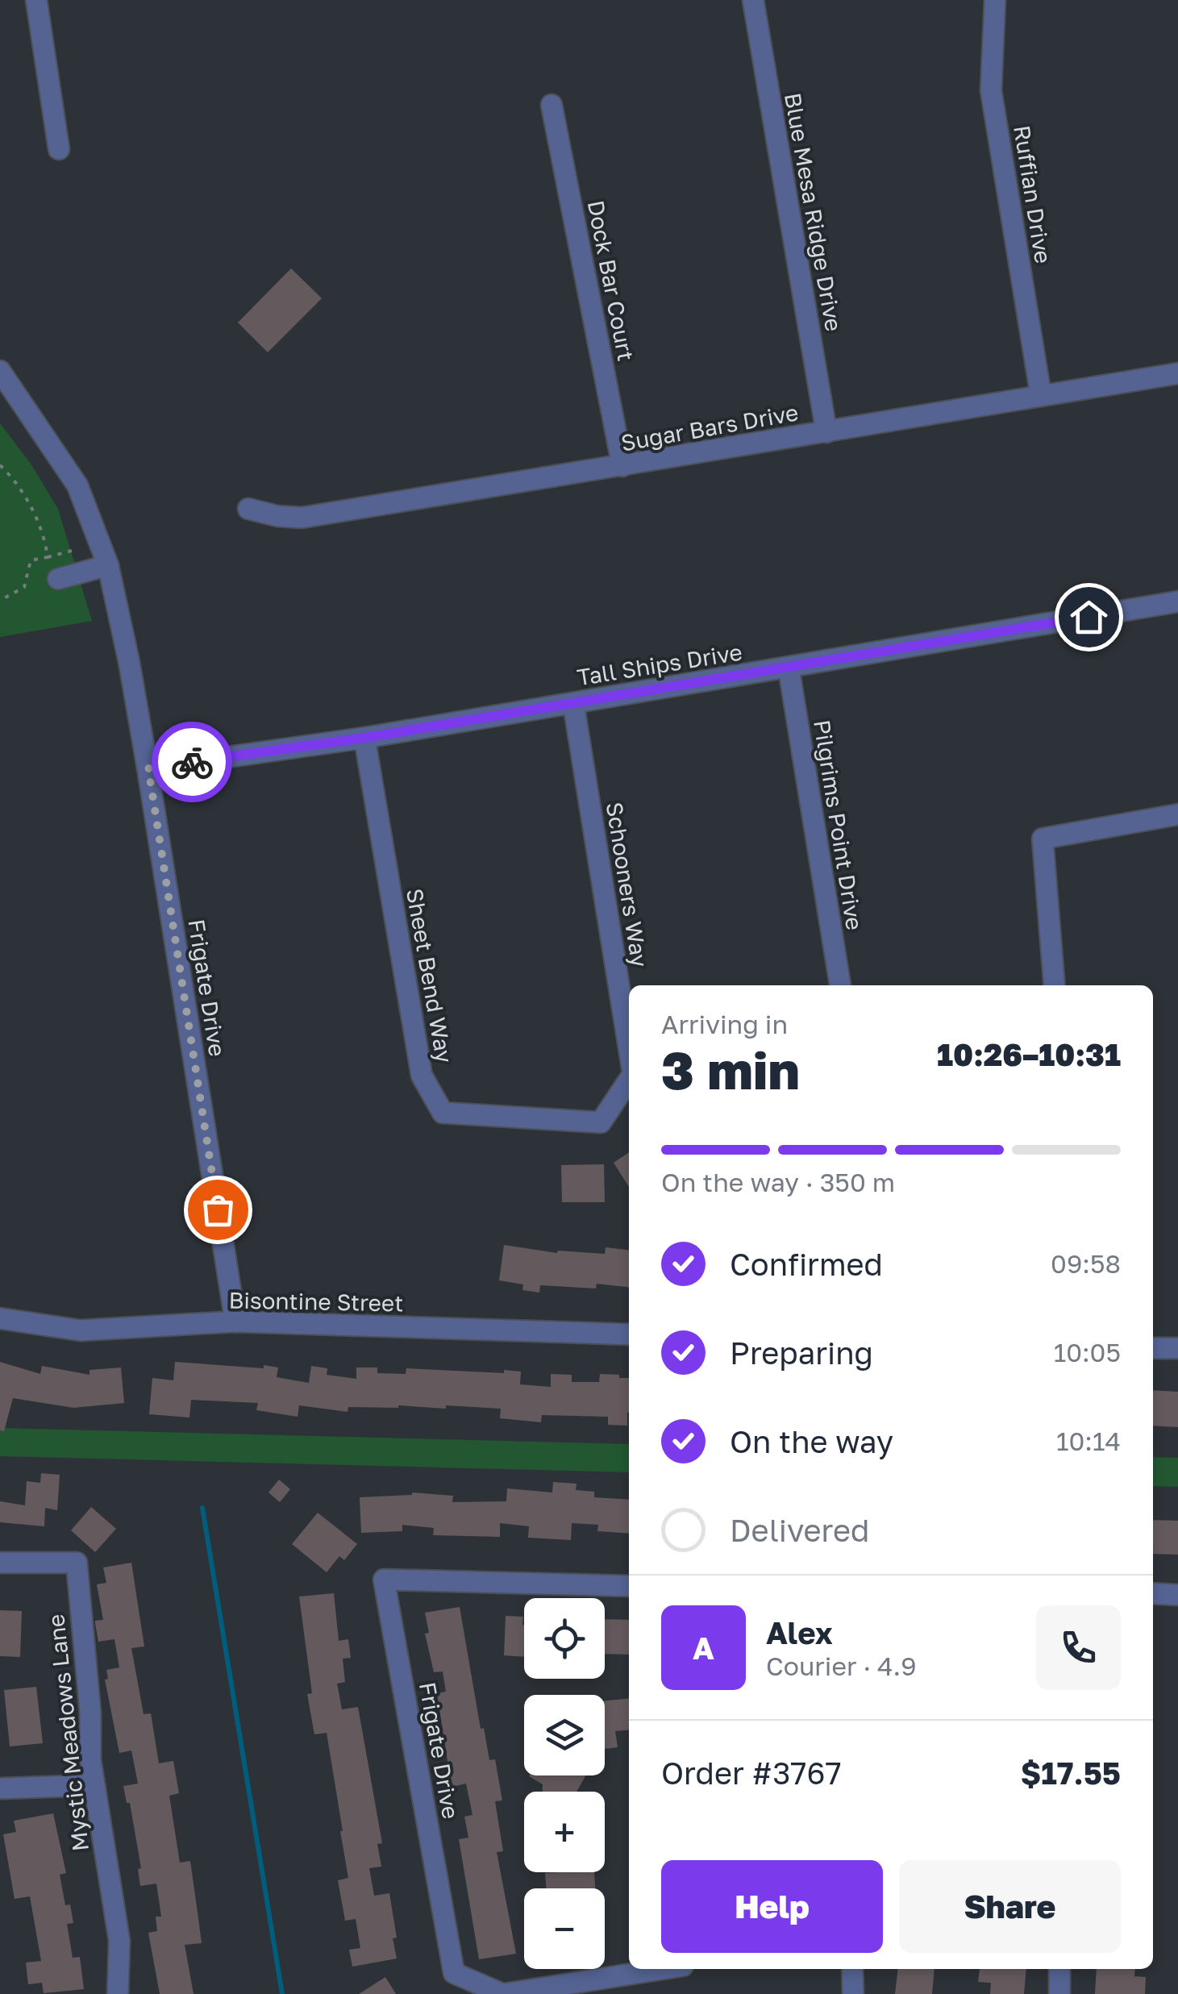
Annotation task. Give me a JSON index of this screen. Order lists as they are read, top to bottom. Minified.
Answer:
{"streets":{"street":["Ruffian Drive","Blue Mesa Ridge Drive","Dock Bar Court","Sugar Bars Drive","Tall Ships Drive","Pilgrims Point Drive","Schooners Way","Sheet Bend Way","Frigate Drive","Bisontine Street","Mystic Meadows Lane"]},"crossings":[["Ruffian Drive","Sugar Bars Drive"],["Blue Mesa Ridge Drive","Sugar Bars Drive"],["Dock Bar Court","Sugar Bars Drive"],["Tall Ships Drive","Pilgrims Point Drive"],["Tall Ships Drive","Schooners Way"],["Tall Ships Drive","Sheet Bend Way"],["Tall Ships Drive","Frigate Drive"],["Schooners Way","Sheet Bend Way"],["Frigate Drive","Bisontine Street"]],"page":{"heading":["3 min","Arriving in","10:26–10:31"],"panel":["Alex","Courier · 4.9","Order #3767","$17.55"],"bar":"On the way · 350 m","list":[["Confirmed","09:58"],["Preparing","10:05"],["On the way","10:14"],"Delivered"],"map_buttons":["+","−"],"round":"A","buttons":["Help","Share"]}}
